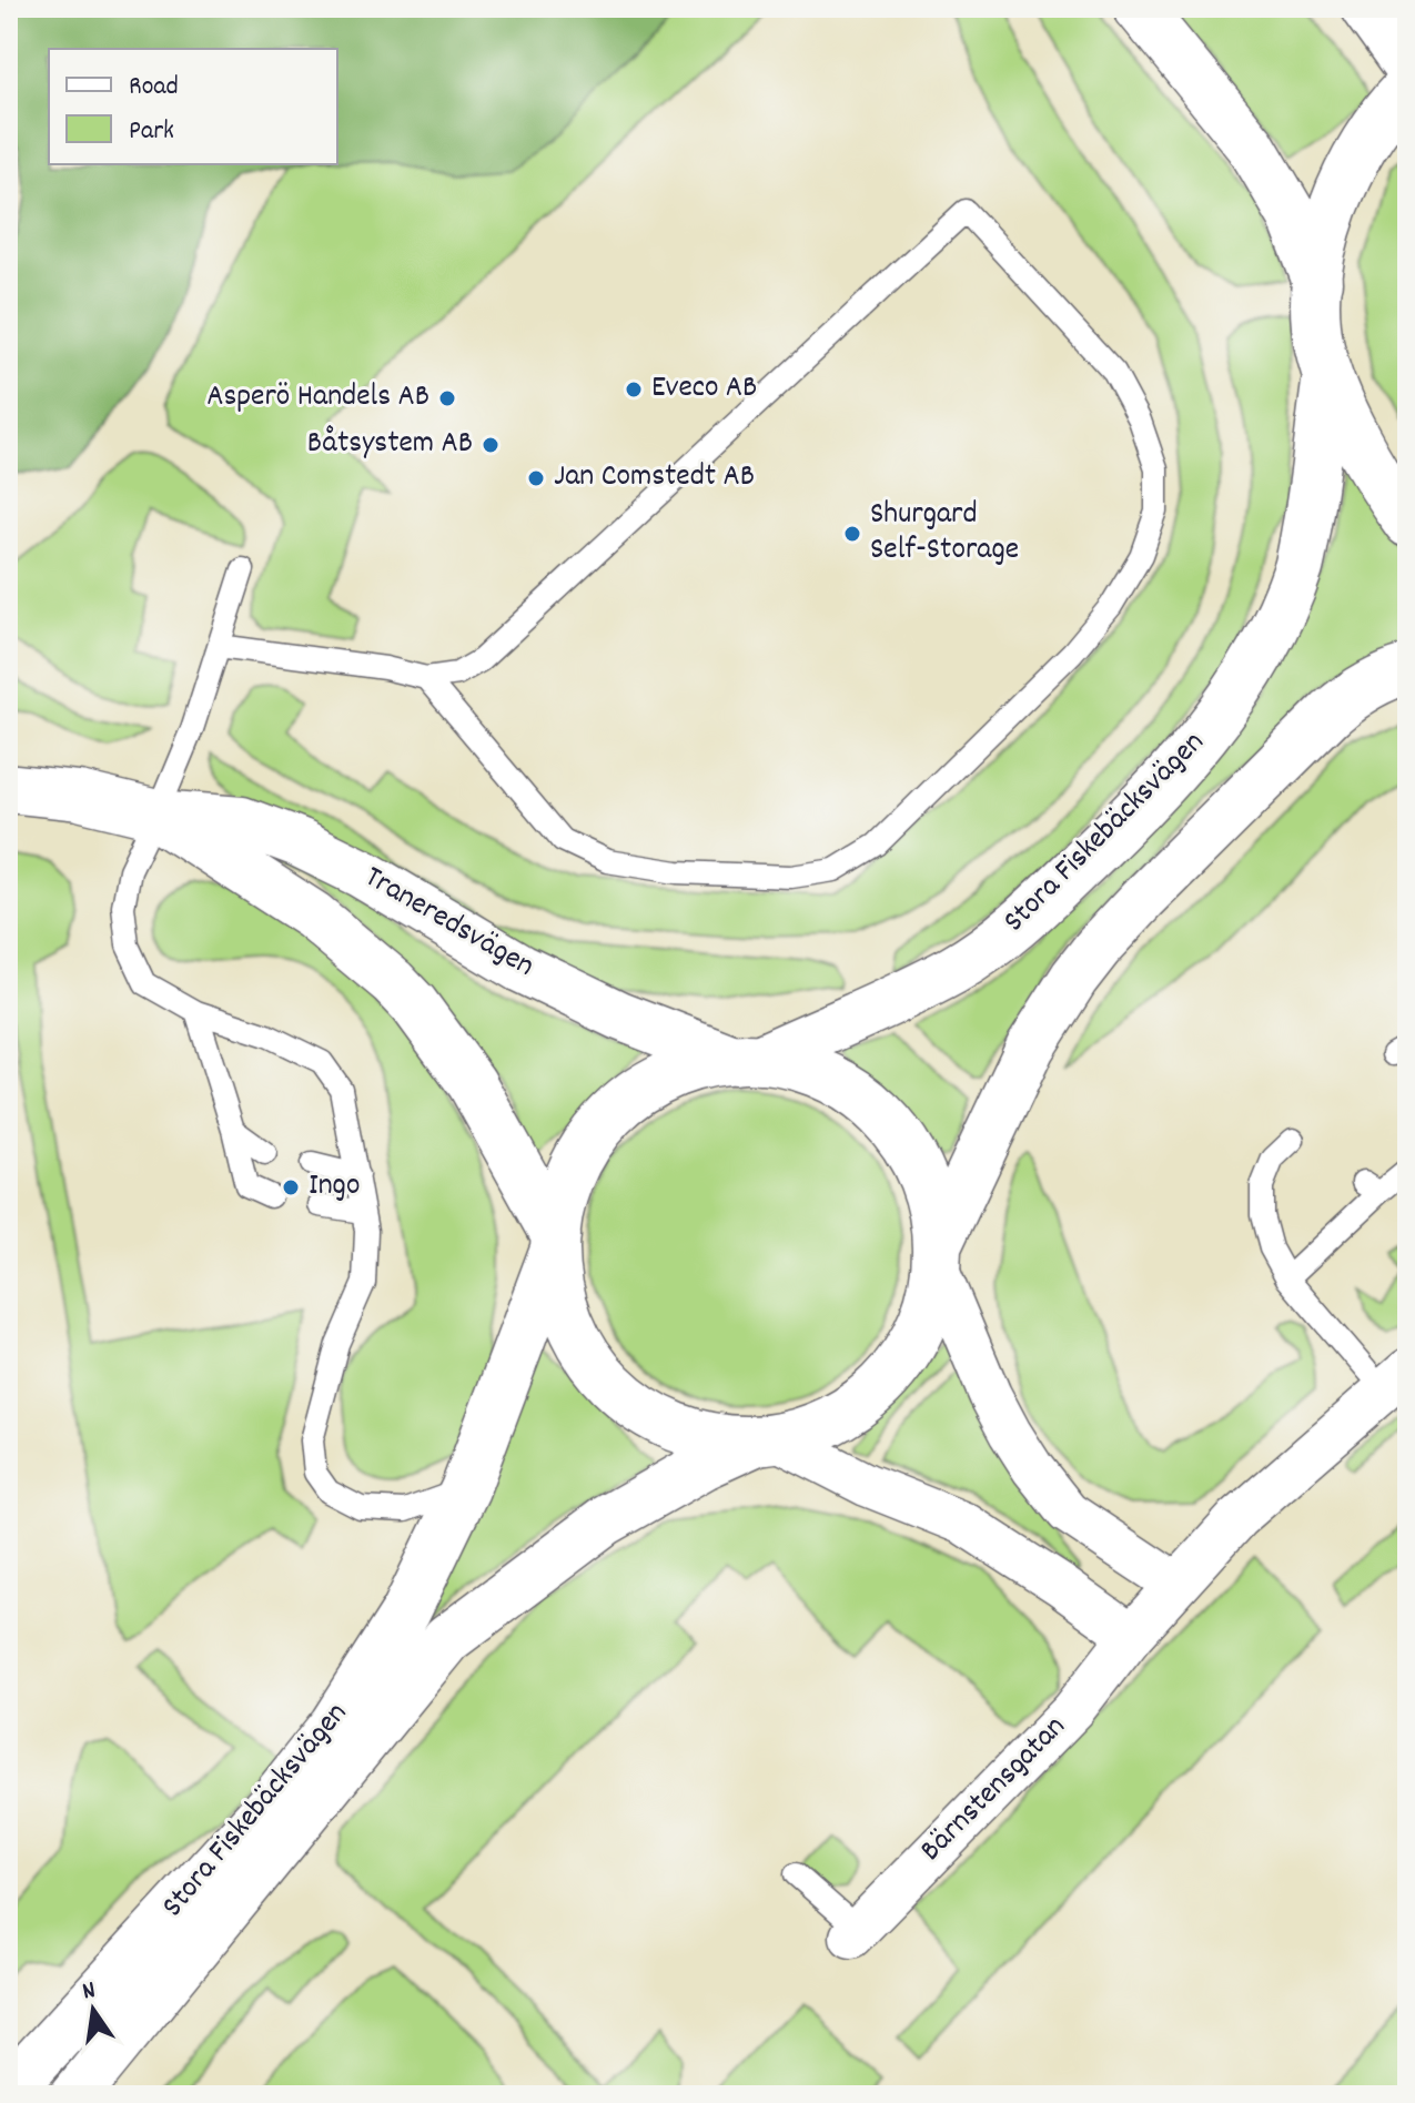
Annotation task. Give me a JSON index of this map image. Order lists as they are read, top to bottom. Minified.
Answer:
{"streets":{"main road":["Stora Fiskebäcksvägen","Traneredsvägen"],"street":["Bärnstensgatan"]},"crossings":[["Stora Fiskebäcksvägen","Traneredsvägen"]],"places":["Eveco AB","Asperö Handels AB","Båtsystem AB","Jan Comstedt AB","Shurgard Self-Storage","Ingo"],"legend":["Road","Park"],"north":"top"}
